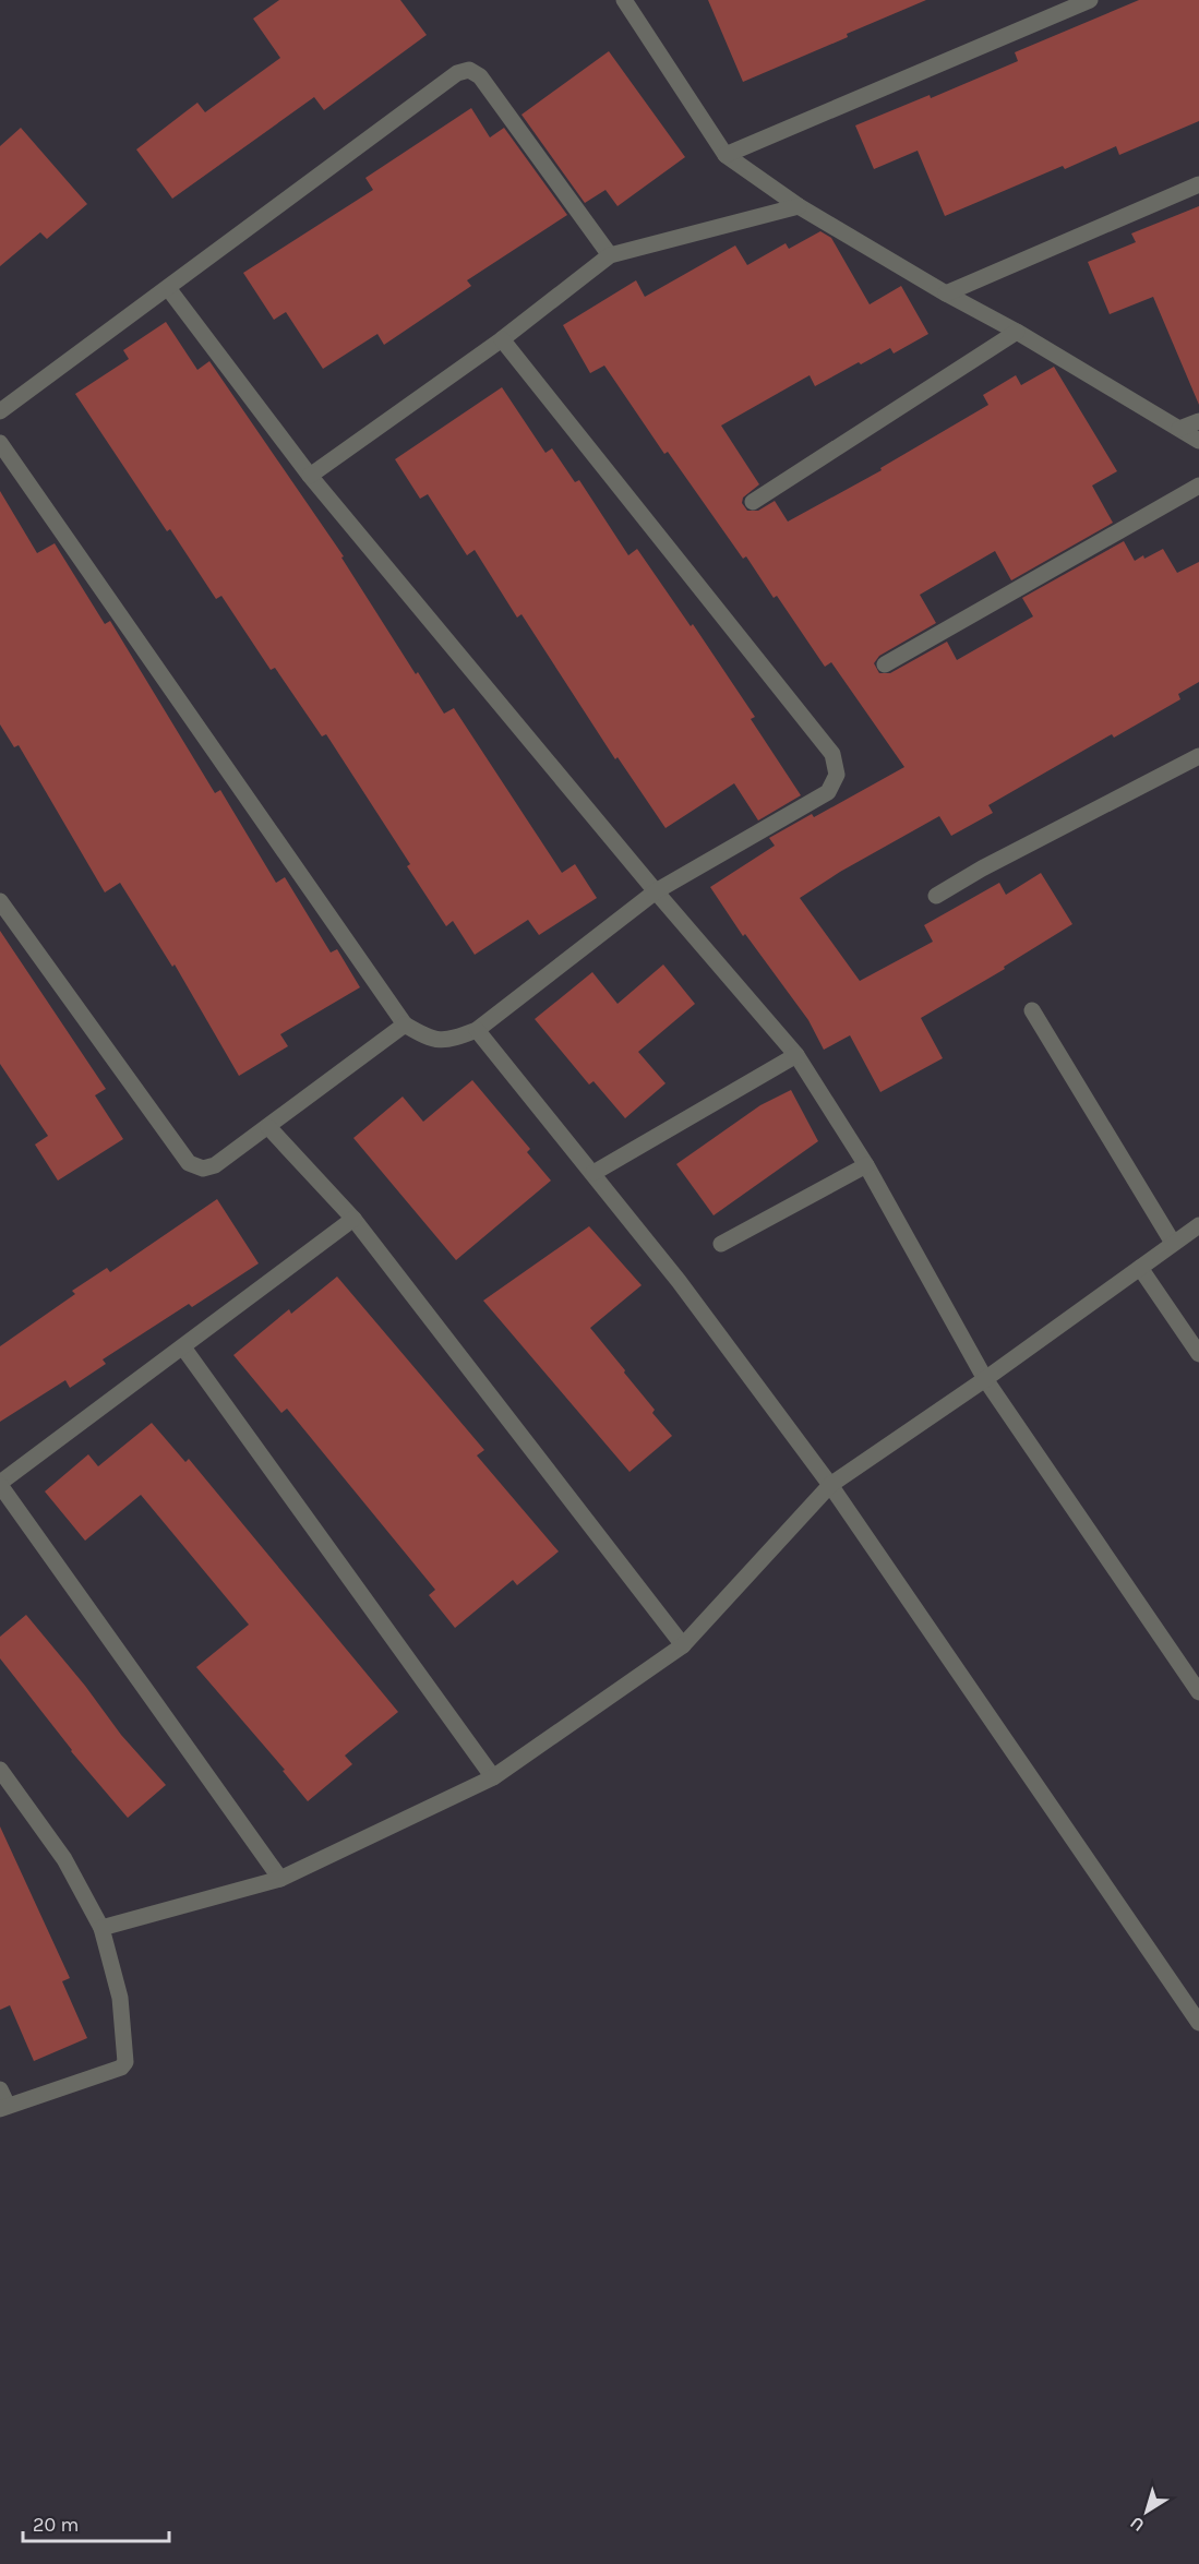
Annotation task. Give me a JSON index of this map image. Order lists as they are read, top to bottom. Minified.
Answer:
{"scale_bar":"20 m","north":"bottom left"}
